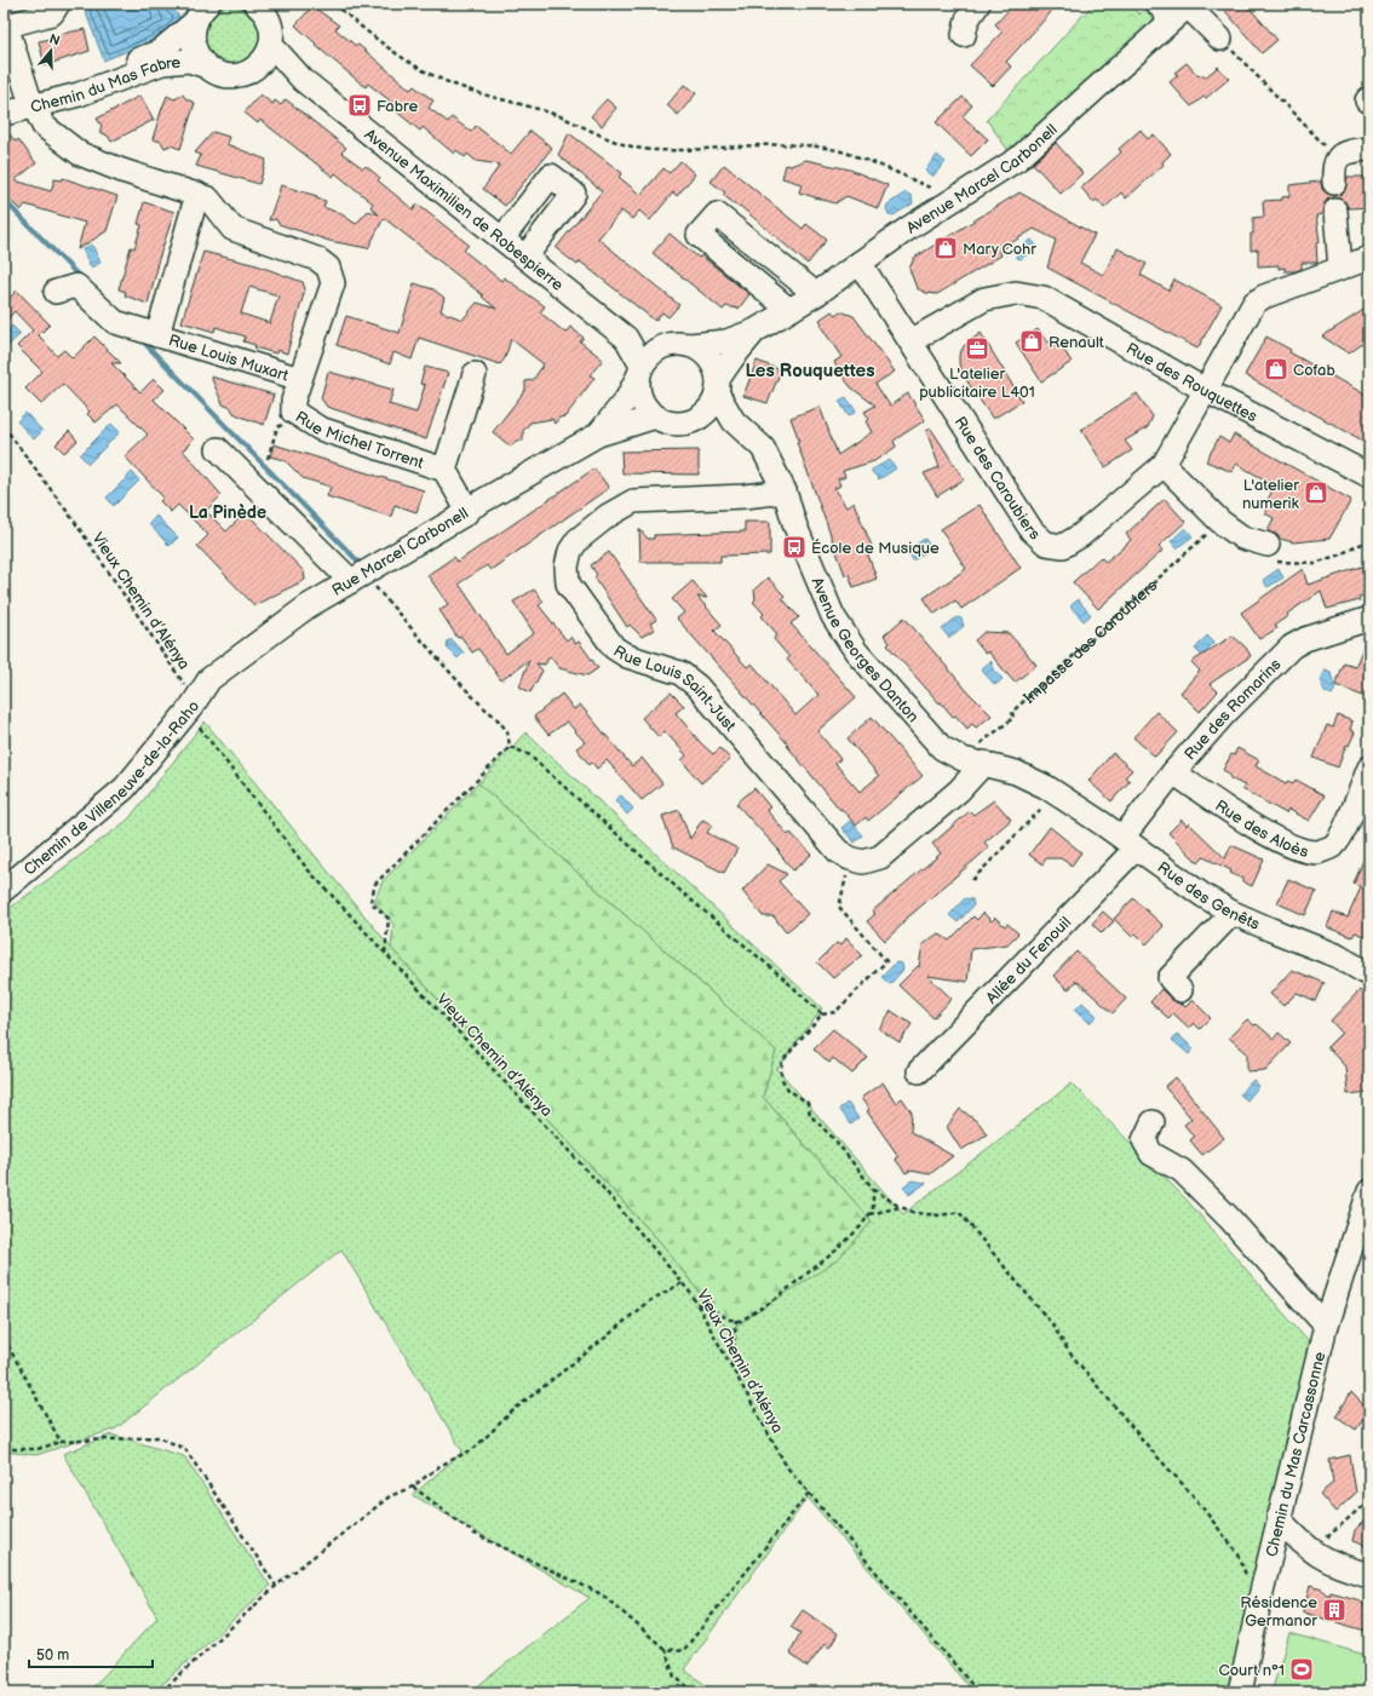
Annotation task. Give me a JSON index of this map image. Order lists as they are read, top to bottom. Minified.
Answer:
{"streets":{"street":["Chemin du Mas Fabre","Avenue Marcel Carbonell","Avenue Maximilien de Robespierre","Rue Louis Muxart","Rue des Rouquettes","Rue Michel Torrent","Rue des Caroubiers","Rue Marcel Carbonell","Avenue Georges Danton","Rue Louis Saint-Just","Rue des Romarins","Chemin de Villeneuve-de-la-Raho","Rue des Aloès","Rue des Genêts","Allée du Fenouil","Chemin du Mas Carcassonne"],"path":["Vieux Chemin d’Alénya","Impasse des Caroubiers"]},"crossings":[["Chemin du Mas Fabre","Avenue Maximilien de Robespierre"],["Chemin du Mas Fabre","Rue Michel Torrent"],["Avenue Marcel Carbonell","Avenue Maximilien de Robespierre"],["Avenue Marcel Carbonell","Rue des Caroubiers"],["Avenue Marcel Carbonell","Rue Marcel Carbonell"],["Avenue Marcel Carbonell","Avenue Georges Danton"],["Avenue Maximilien de Robespierre","Rue Marcel Carbonell"],["Avenue Maximilien de Robespierre","Avenue Georges Danton"],["Rue Louis Muxart","Rue Michel Torrent"],["Rue des Rouquettes","Rue des Caroubiers"],["Rue Michel Torrent","Rue Marcel Carbonell"],["Rue Marcel Carbonell","Avenue Georges Danton"],["Rue Marcel Carbonell","Chemin de Villeneuve-de-la-Raho"],["Vieux Chemin d’Alénya","Chemin de Villeneuve-de-la-Raho"],["Impasse des Caroubiers","Avenue Georges Danton"],["Avenue Georges Danton","Rue Louis Saint-Just"],["Avenue Georges Danton","Rue des Genêts"],["Rue des Romarins","Rue des Aloès"],["Rue des Romarins","Rue des Genêts"],["Rue des Romarins","Allée du Fenouil"],["Rue des Genêts","Allée du Fenouil"]],"districts":["Les Rouquettes","La Pinède"],"places":{"bus stop":["Fabre","École de Musique"],"shop":["Mary Cohr","Renault","Cofab","L'atelier numerik"],"office":["L'atelier publicitaire L401"],"building":["Résidence Germanor"],"sports":["Court n°1"]},"scale_bar":"50 m","north":"top"}
